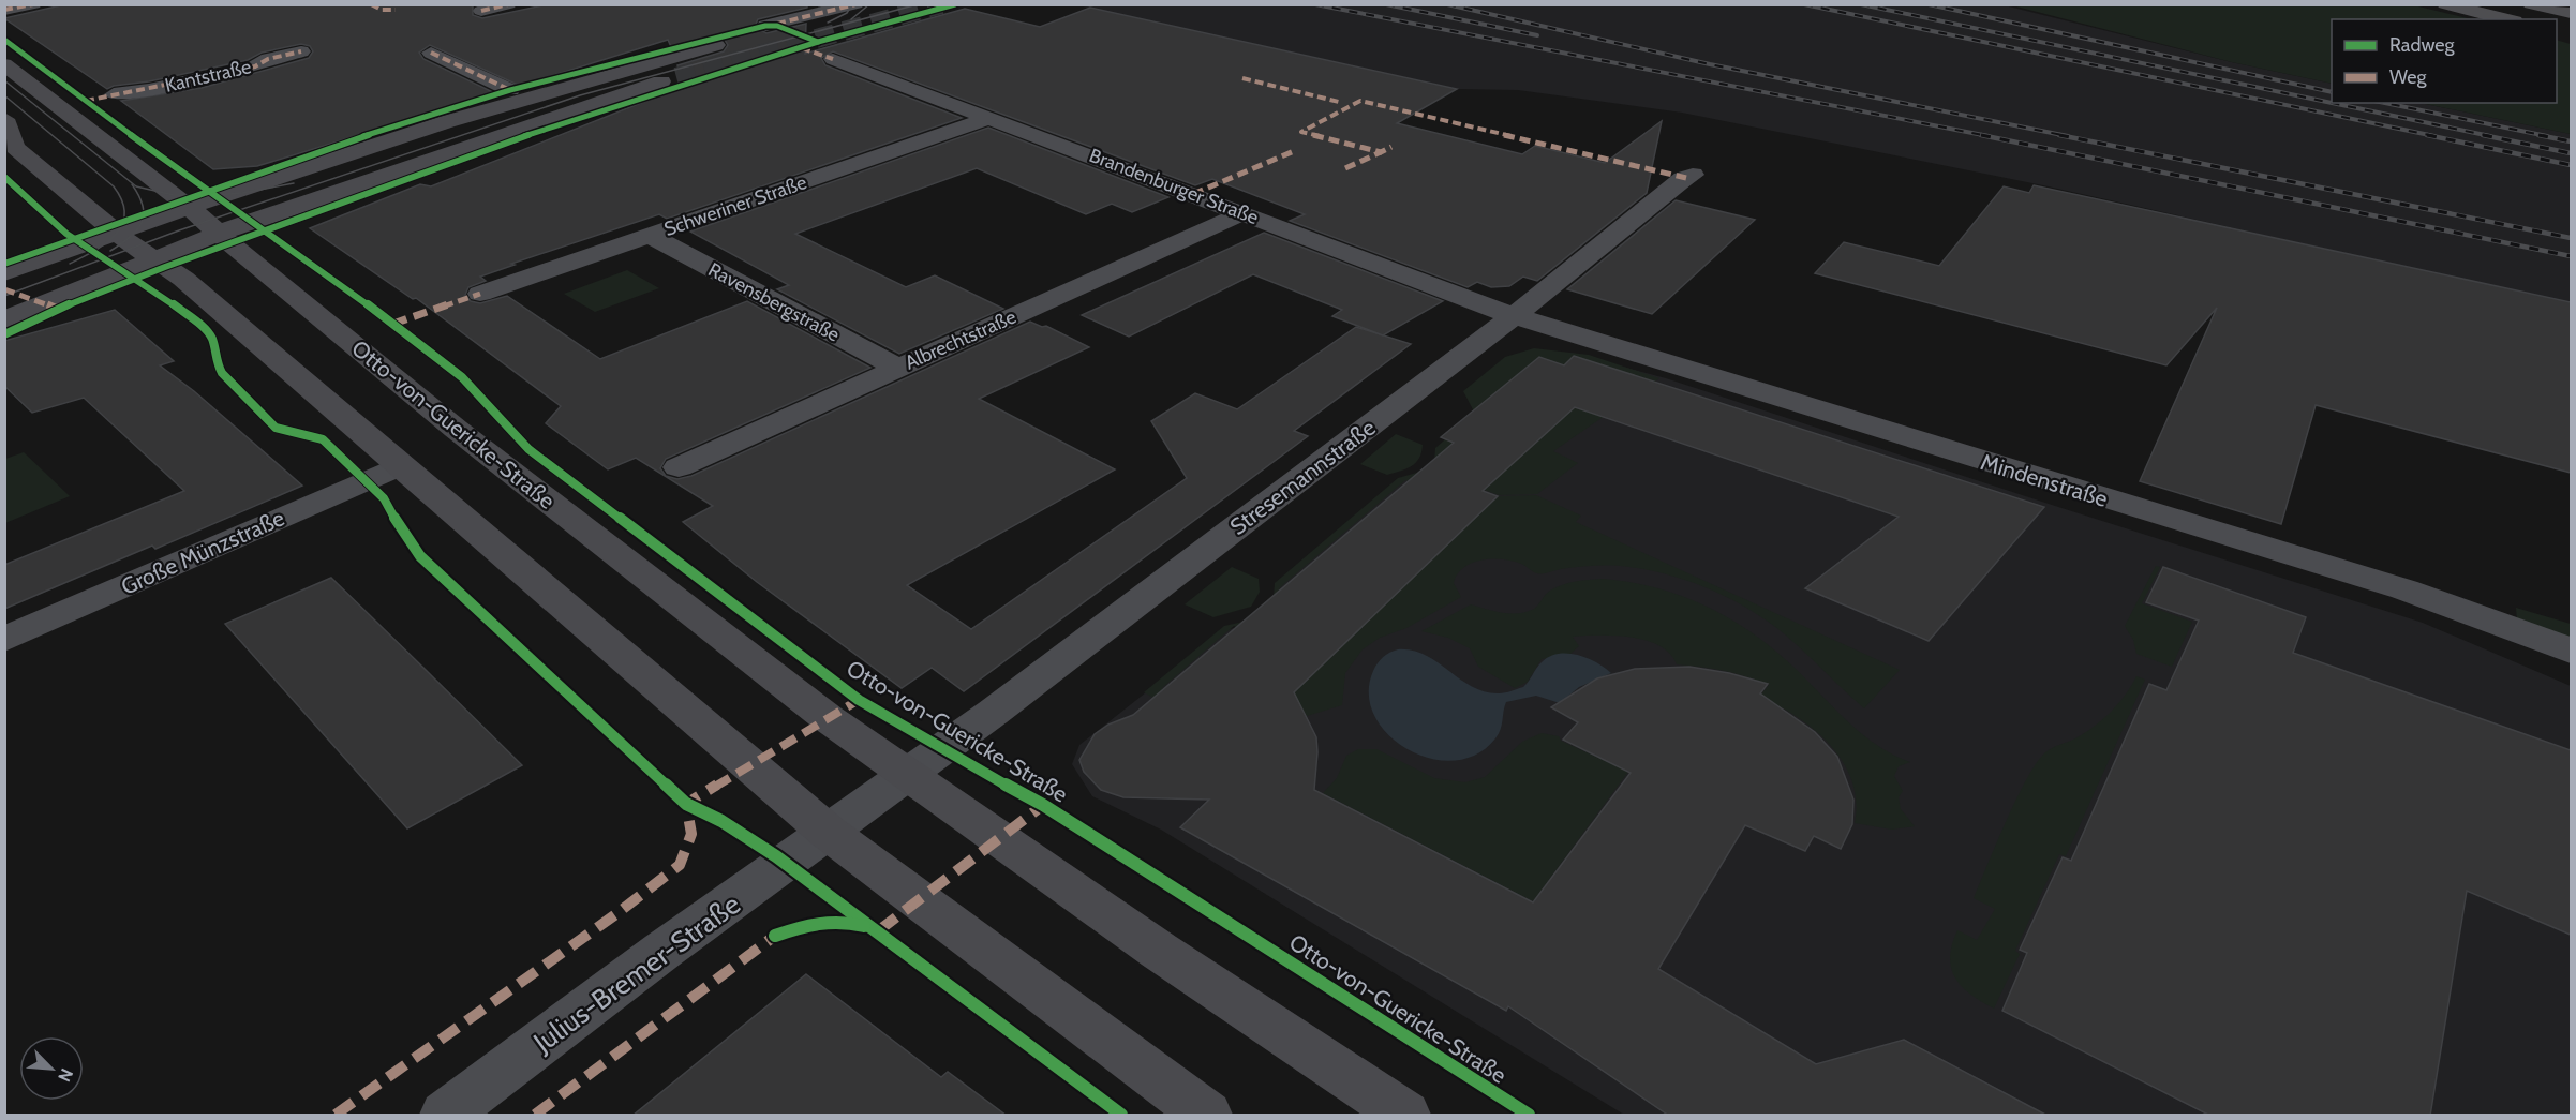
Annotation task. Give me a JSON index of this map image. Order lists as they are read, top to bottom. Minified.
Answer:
{"streets":{"street":["Kantstraße","Brandenburger Straße","Schweriner Straße","Ravensbergstraße","Albrechtstraße","Otto-von-Guericke-Straße","Stresemannstraße","Mindenstraße","Große Münzstraße","Julius-Bremer-Straße"]},"crossings":[["Brandenburger Straße","Schweriner Straße"],["Brandenburger Straße","Albrechtstraße"],["Brandenburger Straße","Stresemannstraße"],["Brandenburger Straße","Mindenstraße"],["Schweriner Straße","Ravensbergstraße"],["Ravensbergstraße","Albrechtstraße"],["Otto-von-Guericke-Straße","Stresemannstraße"],["Stresemannstraße","Mindenstraße"]],"legend":["Radweg","Weg"],"north":"bottom right"}
